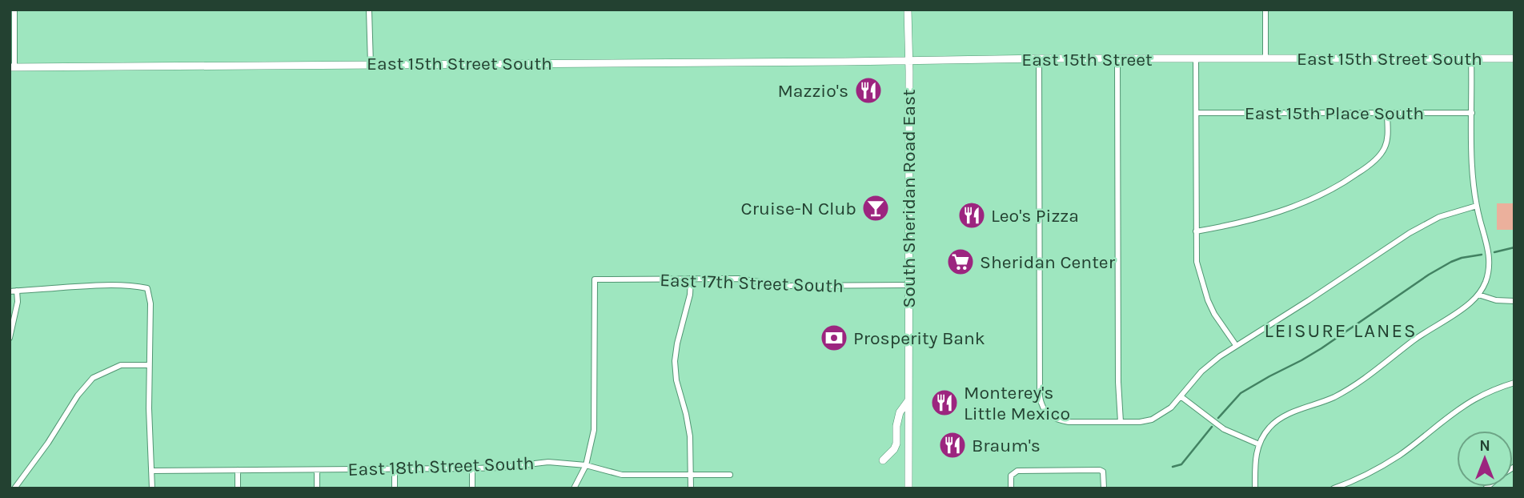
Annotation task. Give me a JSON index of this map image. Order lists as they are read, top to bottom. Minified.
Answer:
{"streets":{"main road":["East 15th Street South","East 15th Street","South Sheridan Road East"],"street":["East 15th Place South","East 17th Street South","East 18th Street South"]},"crossings":[["East 15th Street South","East 15th Street"],["East 15th Street South","South Sheridan Road East"],["East 15th Street","South Sheridan Road East"],["South Sheridan Road East","East 17th Street South"],["East 17th Street South","East 18th Street South"]],"districts":["LEISURE LANES"],"places":{"restaurant":["Mazzio's","Leo's Pizza","Monterey's Little Mexico","Braum's"],"bar":["Cruise-N Club"],"supermarket":["Sheridan Center"],"bank":["Prosperity Bank"]},"north":"top"}
